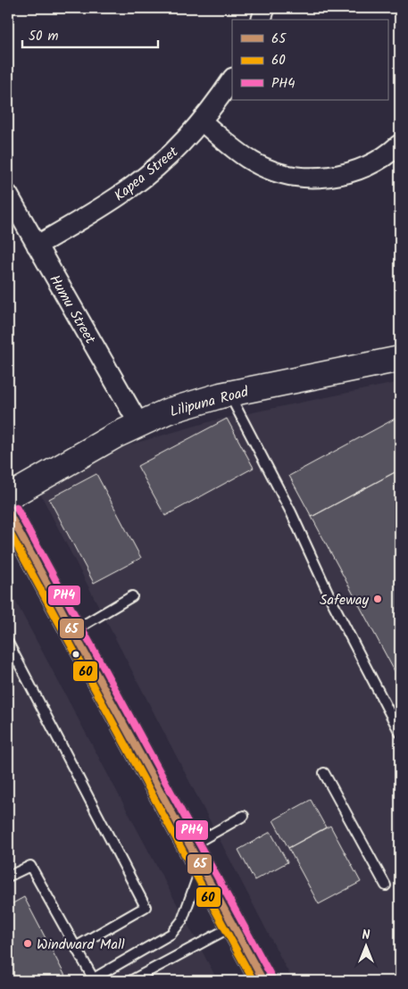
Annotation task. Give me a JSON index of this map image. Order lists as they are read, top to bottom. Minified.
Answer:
{"streets":{"main road":["Lilipuna Road"],"street":["Kapea Street","Humu Street"]},"crossings":[["Kapea Street","Humu Street"],["Humu Street","Lilipuna Road"]],"places":["Safeway","Windward Mall"],"lines":["transit line PH4","transit line 65","transit line 60"],"legend":["65","60","PH4"],"scale_bar":"50 m","north":"top"}
